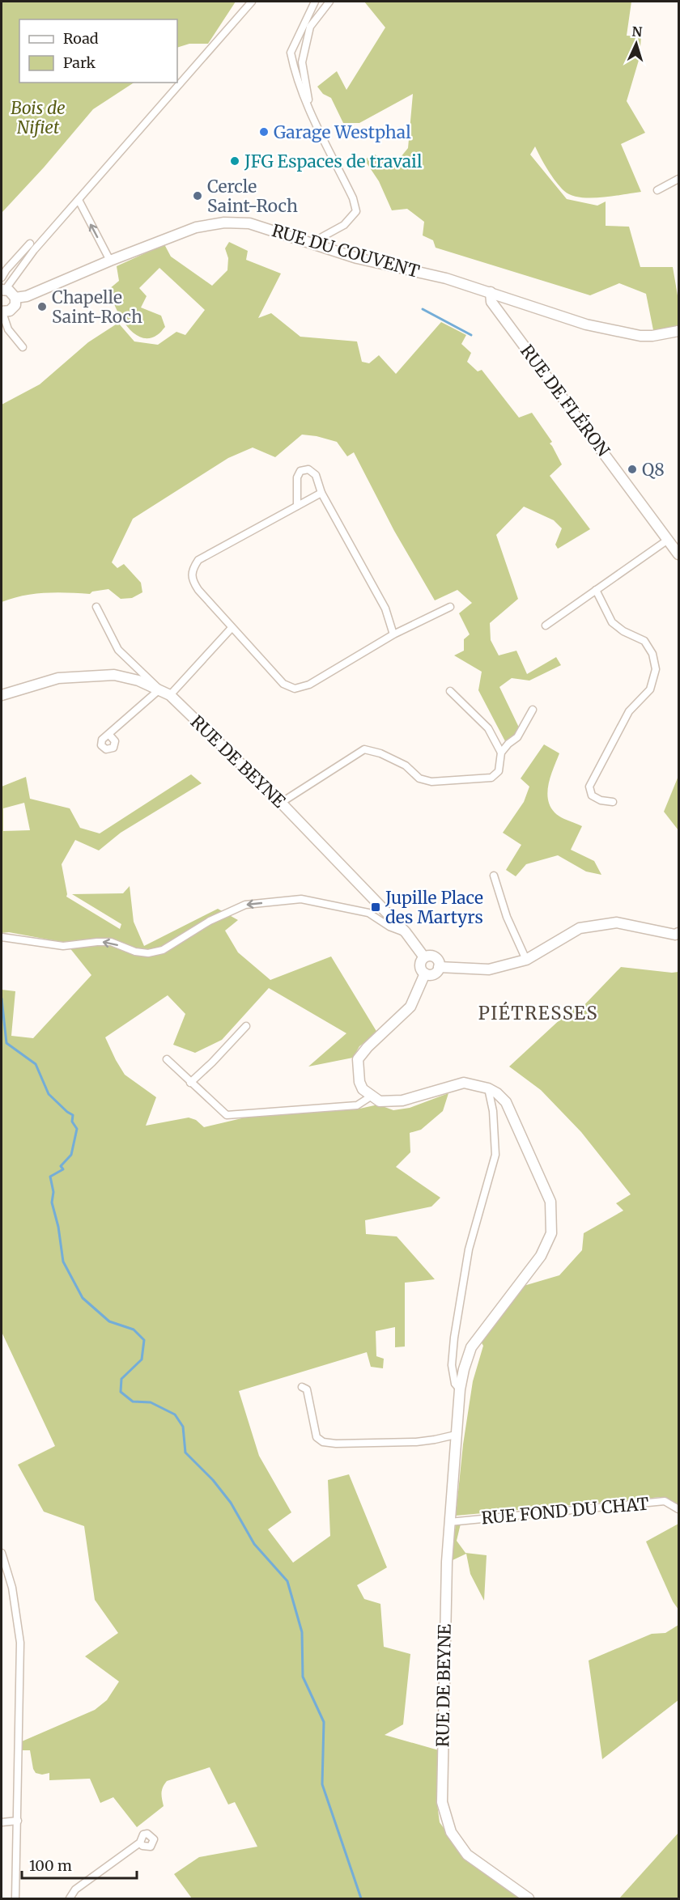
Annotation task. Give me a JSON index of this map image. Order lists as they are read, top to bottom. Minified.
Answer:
{"streets":{"street":["RUE DU COUVENT","RUE DE FLÉRON","RUE DE BEYNE","RUE FOND DU CHAT"]},"crossings":[["RUE DU COUVENT","RUE DE FLÉRON"],["RUE DE BEYNE","RUE FOND DU CHAT"]],"districts":["PIÉTRESSES"],"parks":["Bois de Nifiet"],"places":{"other":["Garage Westphal","JFG Espaces de travail","Cercle Saint-Roch","Chapelle Saint-Roch","Q8"],"transit":["Jupille Place des Martyrs"]},"legend":["Road","Park"],"scale_bar":"100 m","north":"top"}
